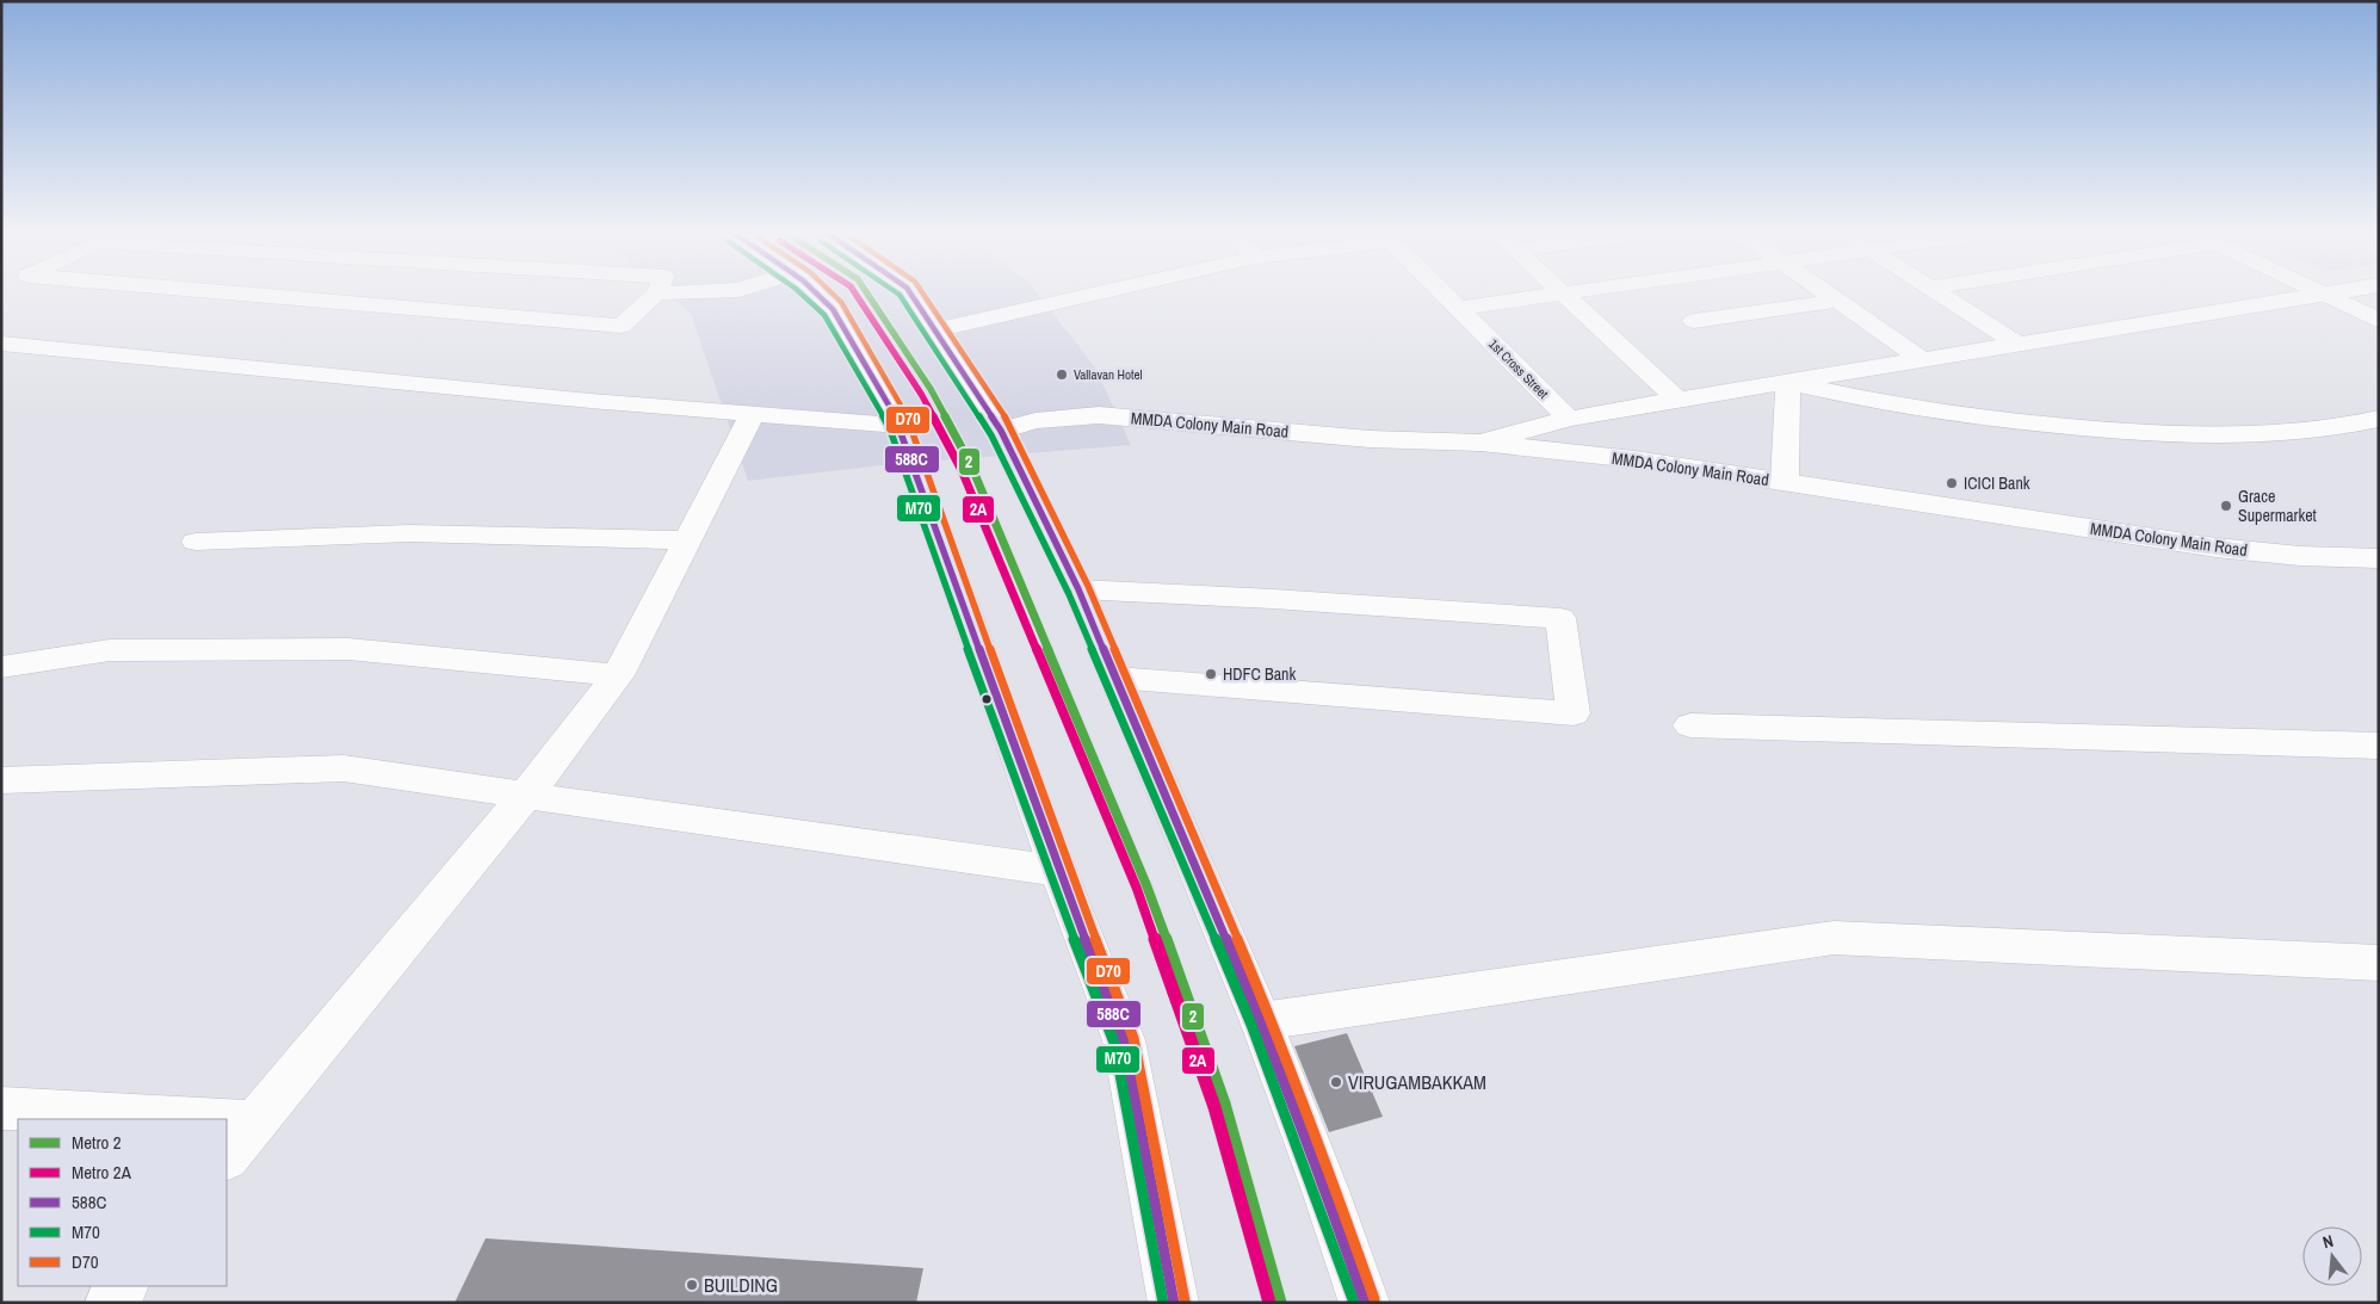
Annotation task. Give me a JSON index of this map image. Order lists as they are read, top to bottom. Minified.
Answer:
{"streets":{"street":["1st Cross Street","MMDA Colony Main Road"]},"places":["Vallavan Hotel","ICICI Bank","Grace Supermarket","HDFC Bank","VIRUGAMBAKKAM","BUILDING"],"lines":["metro line 2","metro line 2A","transit line 588C","transit line M70","transit line D70"],"legend":["Metro 2","Metro 2A","588C","M70","D70"],"north":"top"}
